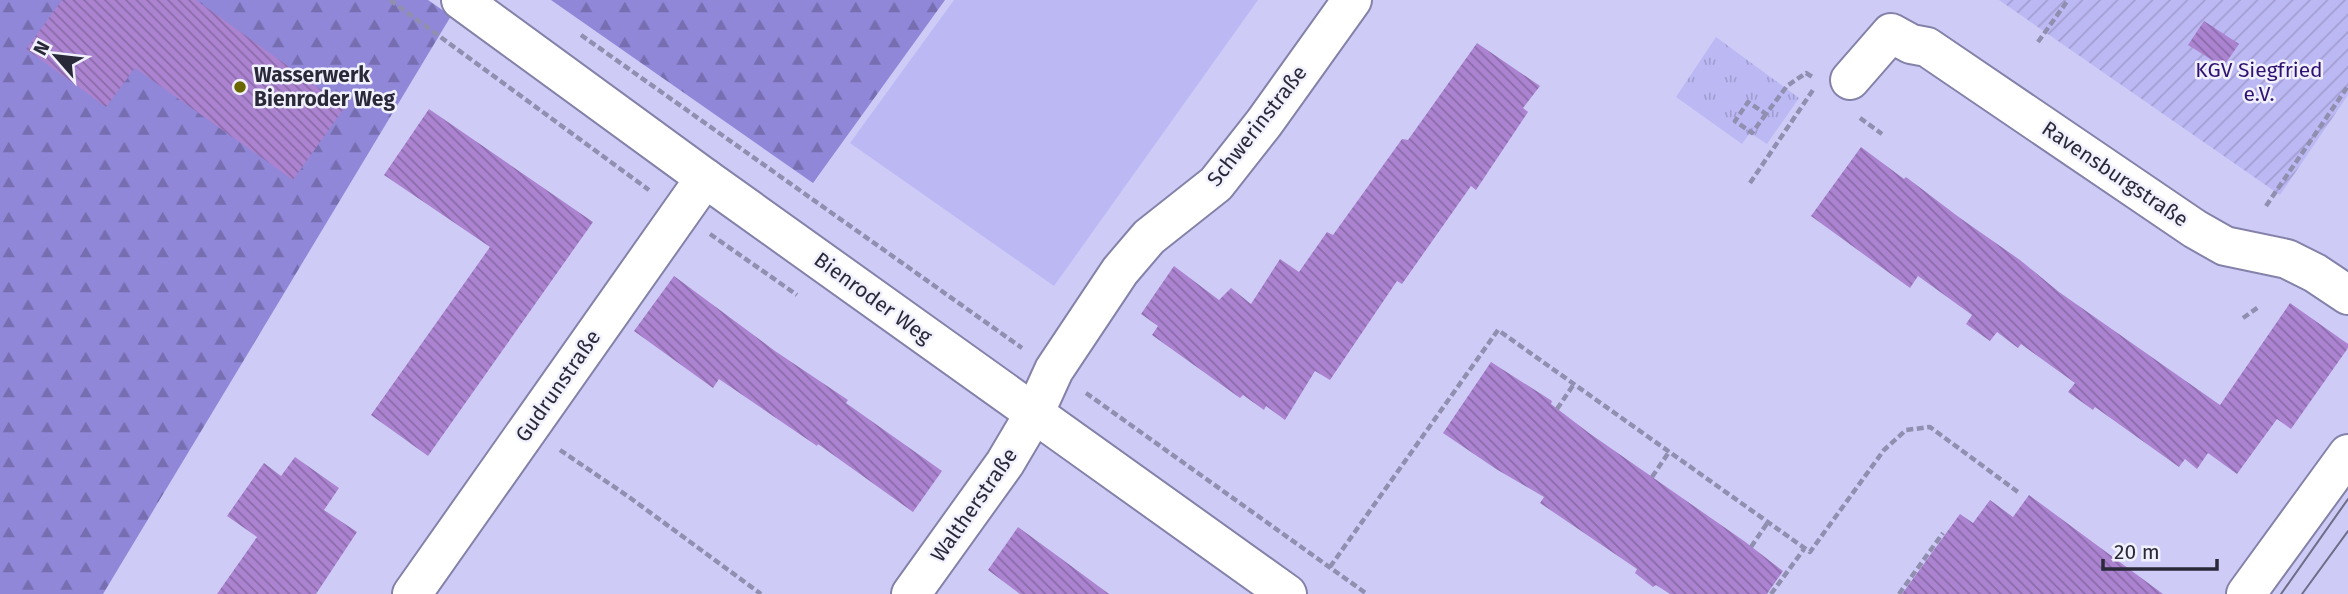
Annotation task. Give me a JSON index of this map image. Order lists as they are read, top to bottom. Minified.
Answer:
{"streets":{"street":["Schwerinstraße","Ravensburgstraße","Bienroder Weg","Gudrunstraße","Waltherstraße"]},"crossings":[["Schwerinstraße","Bienroder Weg"],["Schwerinstraße","Waltherstraße"],["Bienroder Weg","Gudrunstraße"],["Bienroder Weg","Waltherstraße"]],"parks":["KGV Siegfried e.V."],"places":["Wasserwerk Bienroder Weg"],"scale_bar":"20 m","north":"top left"}
